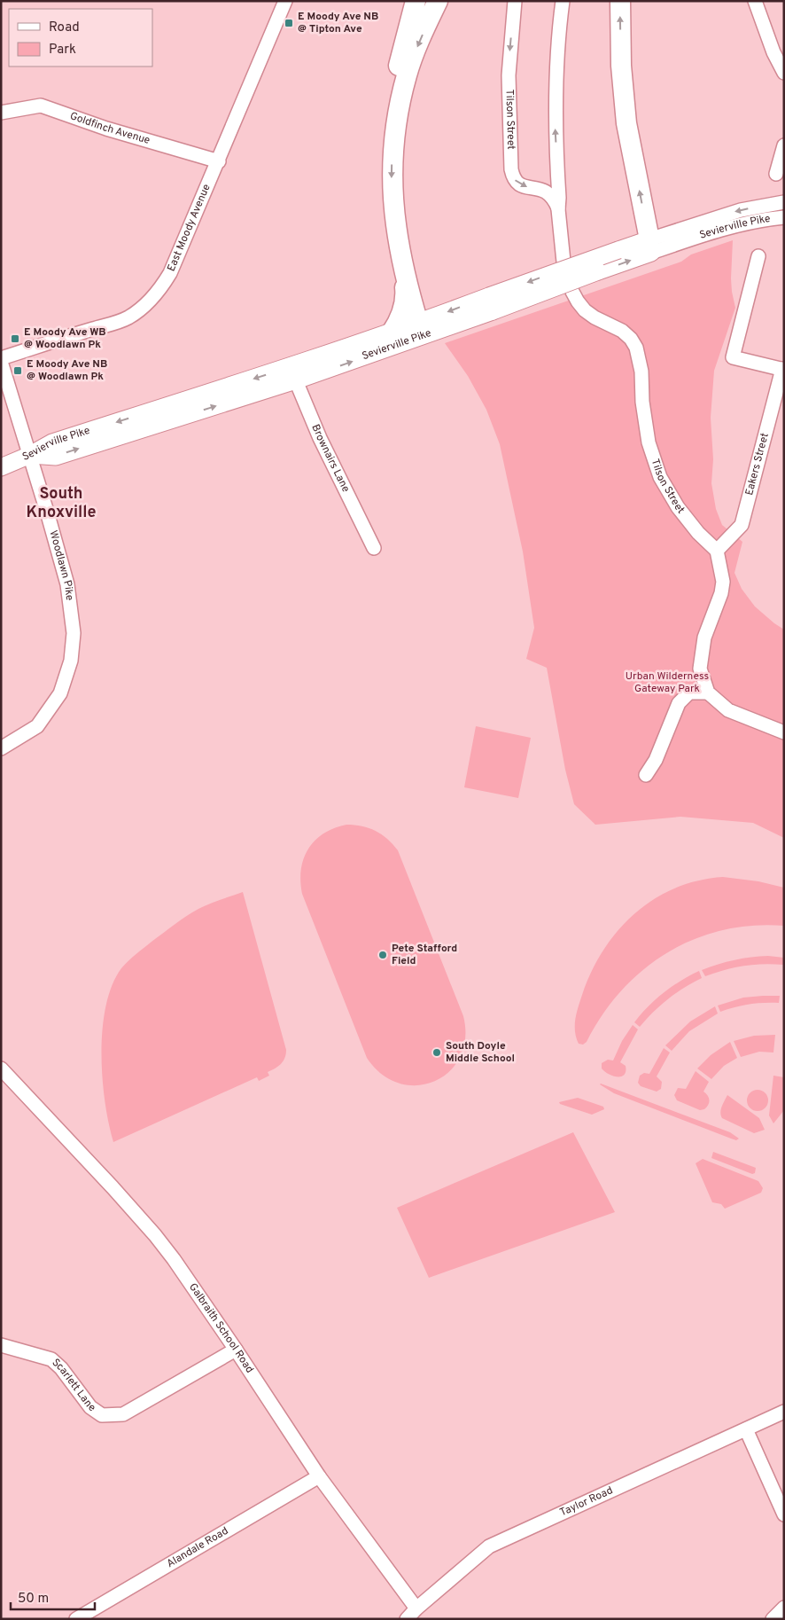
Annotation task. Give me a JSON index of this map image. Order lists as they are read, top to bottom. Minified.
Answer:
{"streets":{"main road":["Sevierville Pike"],"street":["Tilson Street","Goldfinch Avenue","East Moody Avenue","Brownairs Lane","Eakers Street","Woodlawn Pike","Galbraith School Road","Scarlett Lane","Taylor Road","Alandale Road"]},"crossings":[["Tilson Street","Eakers Street"],["Goldfinch Avenue","East Moody Avenue"],["East Moody Avenue","Woodlawn Pike"],["Sevierville Pike","Brownairs Lane"],["Sevierville Pike","Woodlawn Pike"],["Galbraith School Road","Scarlett Lane"],["Galbraith School Road","Taylor Road"],["Galbraith School Road","Alandale Road"]],"districts":["South Knoxville"],"parks":["Urban Wilderness Gateway Park"],"places":{"transit":["E Moody Ave NB @ Tipton Ave","E Moody Ave WB @ Woodlawn Pk","E Moody Ave NB @ Woodlawn Pk"],"other":["Pete Stafford Field","South Doyle Middle School"]},"legend":["Road","Park"],"scale_bar":"50 m"}
